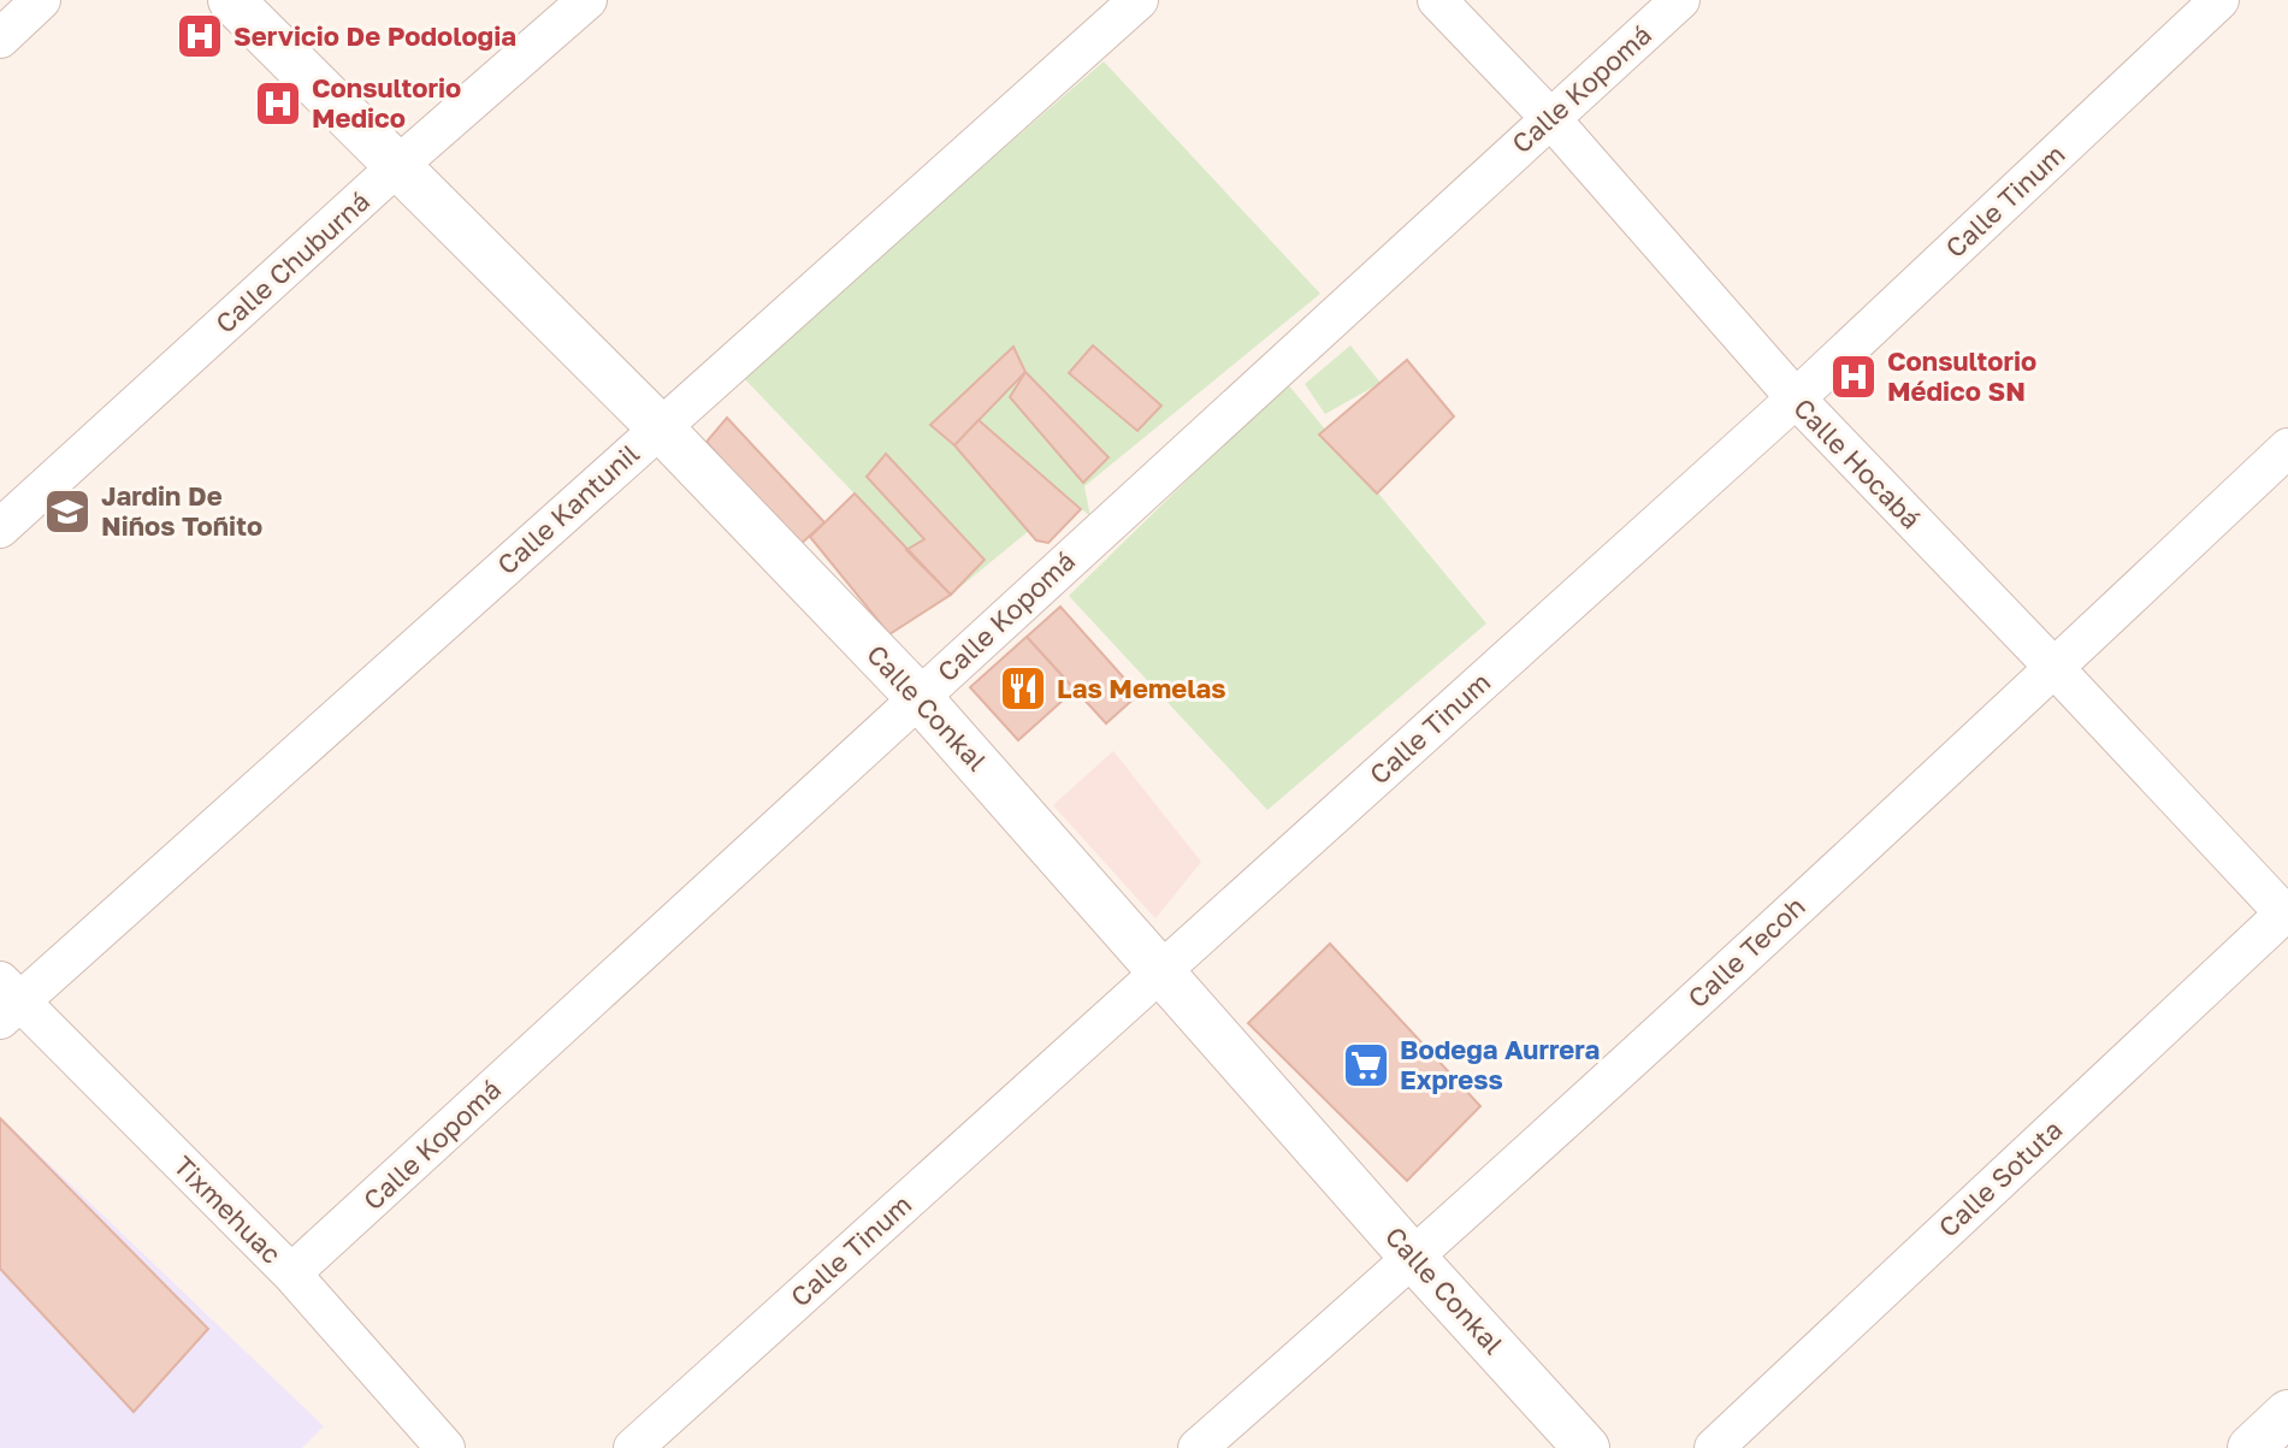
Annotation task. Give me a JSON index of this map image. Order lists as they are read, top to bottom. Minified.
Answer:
{"streets":{"street":["Calle Kopomá","Calle Tinum","Calle Chuburná","Calle Hocabá","Calle Kantunil","Calle Conkal","Calle Tecoh","Calle Sotuta","Tixmehuac"]},"crossings":[["Calle Kopomá","Calle Hocabá"],["Calle Kopomá","Calle Conkal"],["Calle Kopomá","Tixmehuac"],["Calle Tinum","Calle Hocabá"],["Calle Tinum","Calle Conkal"],["Calle Chuburná","Calle Conkal"],["Calle Hocabá","Calle Tecoh"],["Calle Hocabá","Calle Sotuta"],["Calle Kantunil","Calle Conkal"],["Calle Kantunil","Tixmehuac"],["Calle Conkal","Calle Tecoh"]],"places":{"hospital":["Servicio De Podologia","Consultorio Medico","Consultorio Médico SN"],"school or university":["Jardin De Niños Toñito"],"restaurant":["Las Memelas"],"supermarket":["Bodega Aurrera Express"]}}
